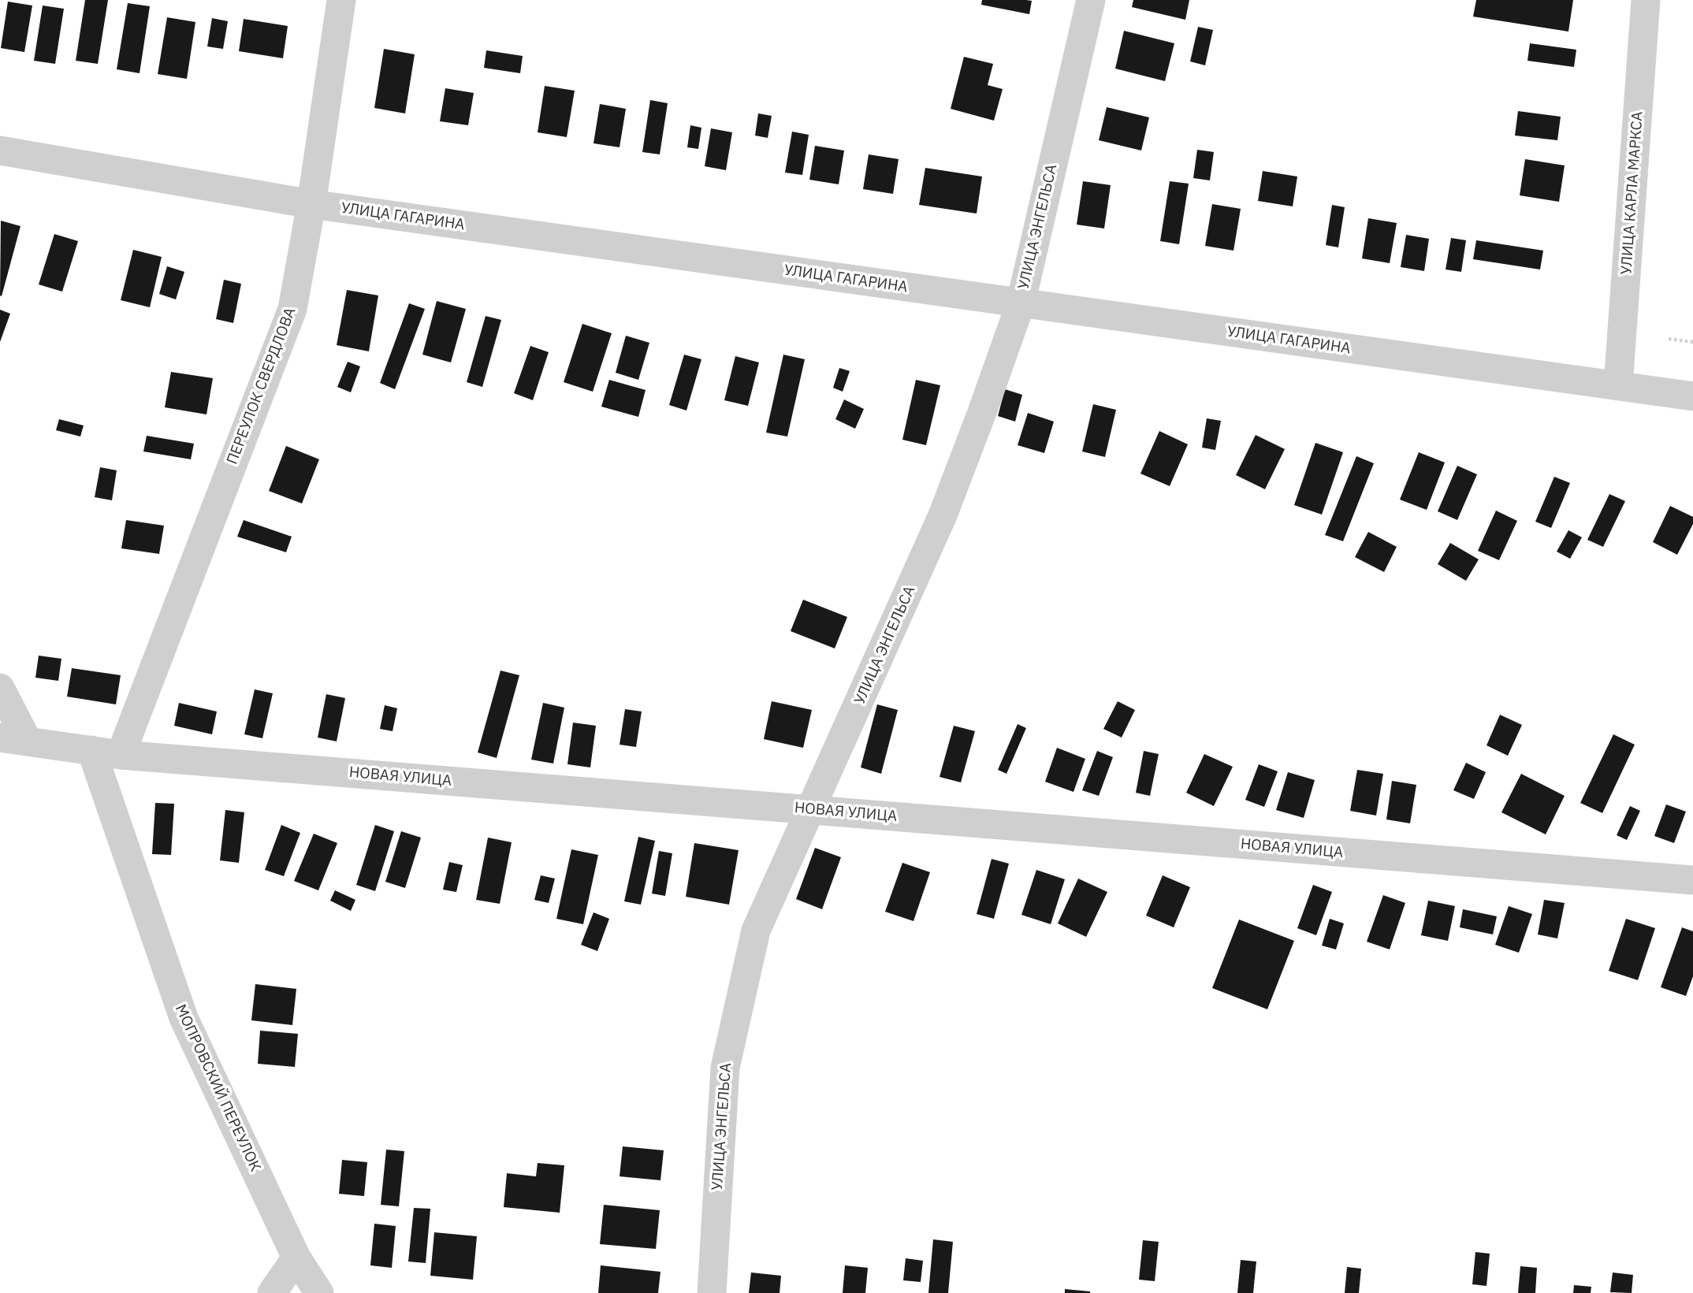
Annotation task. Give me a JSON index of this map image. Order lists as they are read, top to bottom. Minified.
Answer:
{"streets":{"street":["УЛИЦА КАРЛА МАРКСА","УЛИЦА ГАГАРИНА","УЛИЦА ЭНГЕЛЬСА","ПЕРЕУЛОК СВЕРДЛОВА","НОВАЯ УЛИЦА","МОПРОВСКИЙ ПЕРЕУЛОК"]},"crossings":[["УЛИЦА КАРЛА МАРКСА","УЛИЦА ГАГАРИНА"],["УЛИЦА ГАГАРИНА","УЛИЦА ЭНГЕЛЬСА"],["УЛИЦА ГАГАРИНА","ПЕРЕУЛОК СВЕРДЛОВА"],["УЛИЦА ЭНГЕЛЬСА","НОВАЯ УЛИЦА"],["ПЕРЕУЛОК СВЕРДЛОВА","НОВАЯ УЛИЦА"],["НОВАЯ УЛИЦА","МОПРОВСКИЙ ПЕРЕУЛОК"]]}
